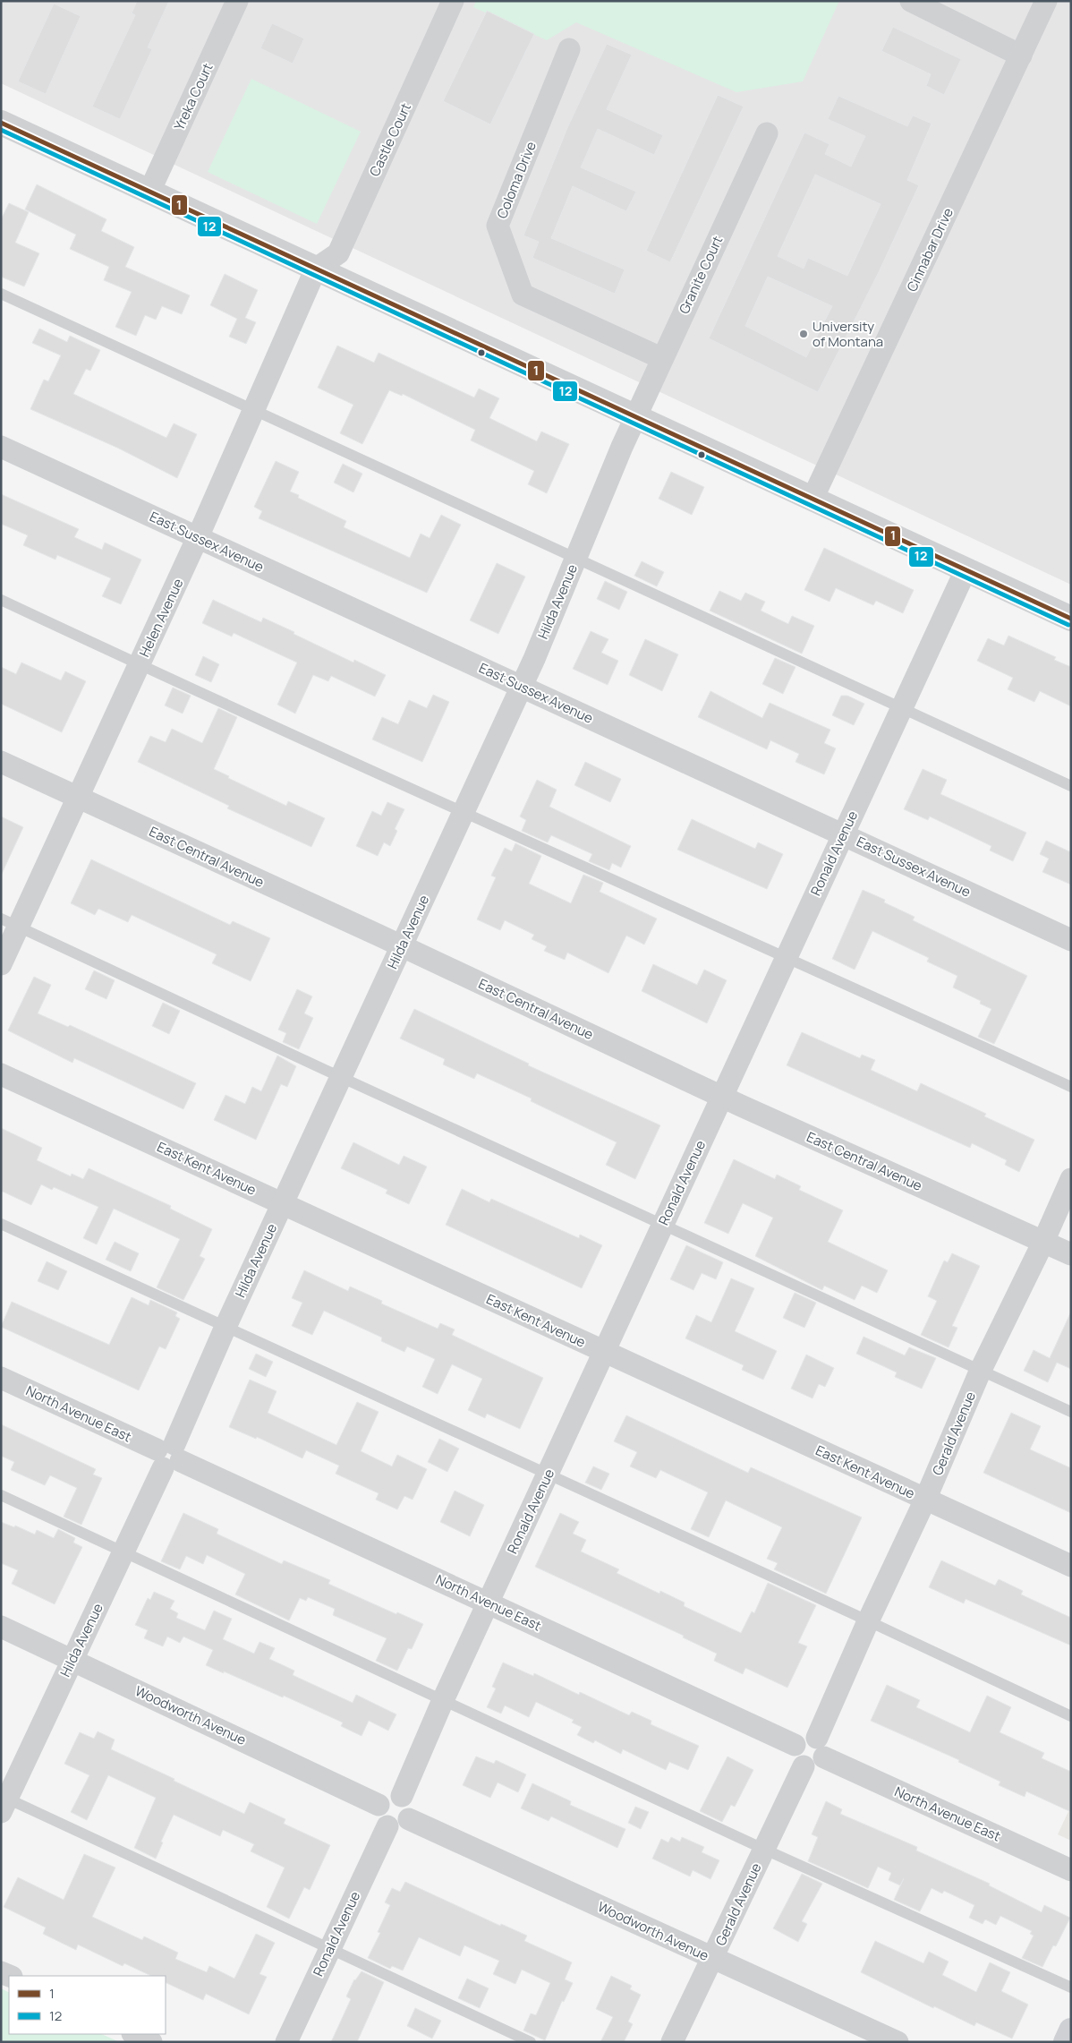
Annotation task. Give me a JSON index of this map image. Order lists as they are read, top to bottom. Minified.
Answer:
{"streets":{"street":["Yreka Court","Castle Court","Coloma Drive","Cinnabar Drive","Granite Court","East Sussex Avenue","Hilda Avenue","Helen Avenue","Ronald Avenue","East Central Avenue","East Kent Avenue","North Avenue East","Gerald Avenue","Woodworth Avenue"]},"crossings":[["Castle Court","Helen Avenue"],["Coloma Drive","Granite Court"],["Granite Court","Hilda Avenue"],["East Sussex Avenue","Hilda Avenue"],["East Sussex Avenue","Helen Avenue"],["East Sussex Avenue","Ronald Avenue"],["Hilda Avenue","East Central Avenue"],["Hilda Avenue","East Kent Avenue"],["Hilda Avenue","North Avenue East"],["Hilda Avenue","Woodworth Avenue"],["Helen Avenue","East Central Avenue"],["Ronald Avenue","East Central Avenue"],["Ronald Avenue","East Kent Avenue"],["Ronald Avenue","North Avenue East"],["Ronald Avenue","Woodworth Avenue"],["East Central Avenue","Gerald Avenue"],["East Kent Avenue","Gerald Avenue"],["North Avenue East","Gerald Avenue"],["Gerald Avenue","Woodworth Avenue"]],"places":["University of Montana"],"lines":["transit line 1","transit line 12"],"legend":["1","12"]}
